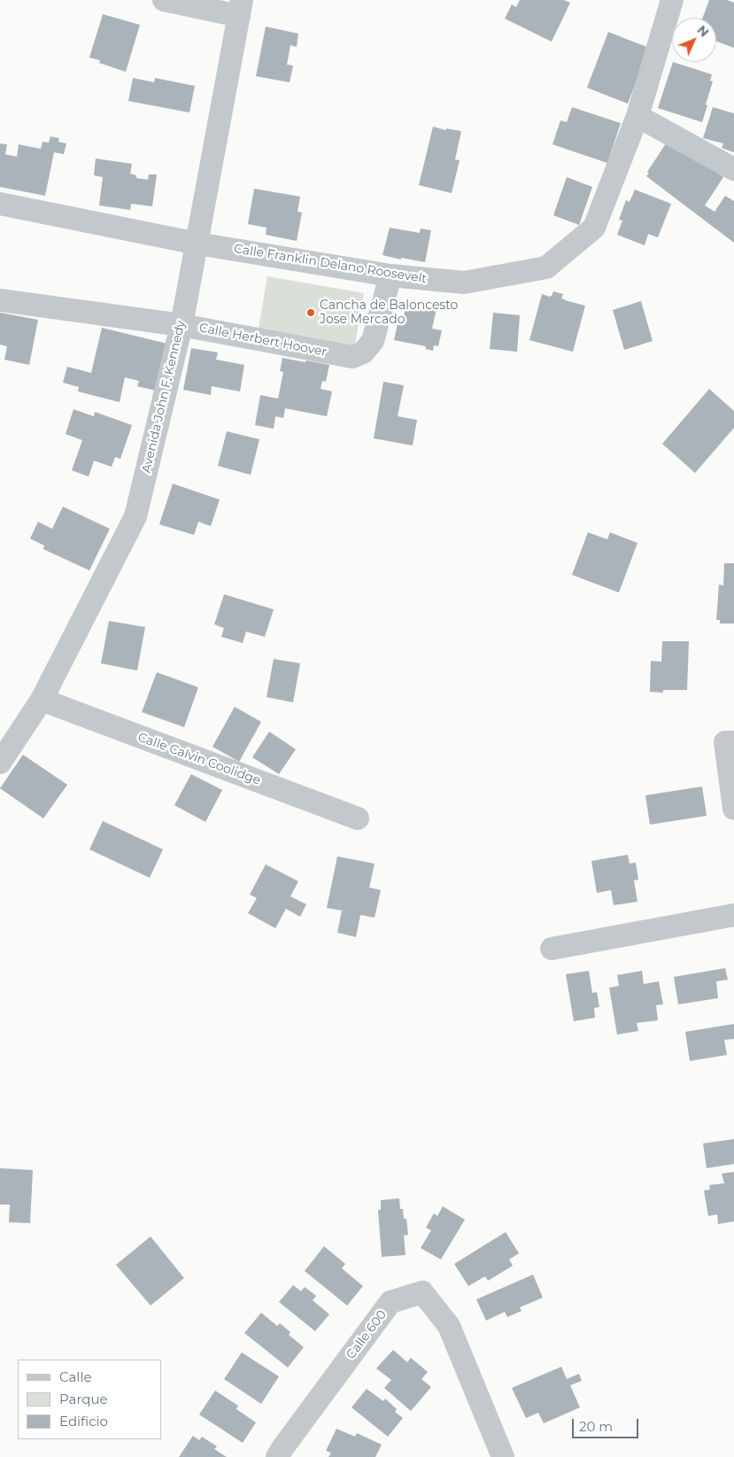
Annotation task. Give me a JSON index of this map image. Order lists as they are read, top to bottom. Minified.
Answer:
{"streets":{"street":["Calle Franklin Delano Roosevelt","Calle Herbert Hoover","Avenida John F. Kennedy","Calle Calvin Coolidge","Calle 600"]},"crossings":[["Calle Franklin Delano Roosevelt","Calle Herbert Hoover"],["Calle Franklin Delano Roosevelt","Avenida John F. Kennedy"],["Calle Herbert Hoover","Avenida John F. Kennedy"],["Avenida John F. Kennedy","Calle Calvin Coolidge"]],"places":["Cancha de Baloncesto Jose Mercado"],"legend":["Calle","Parque","Edificio"],"scale_bar":"20 m","north":"top right"}
